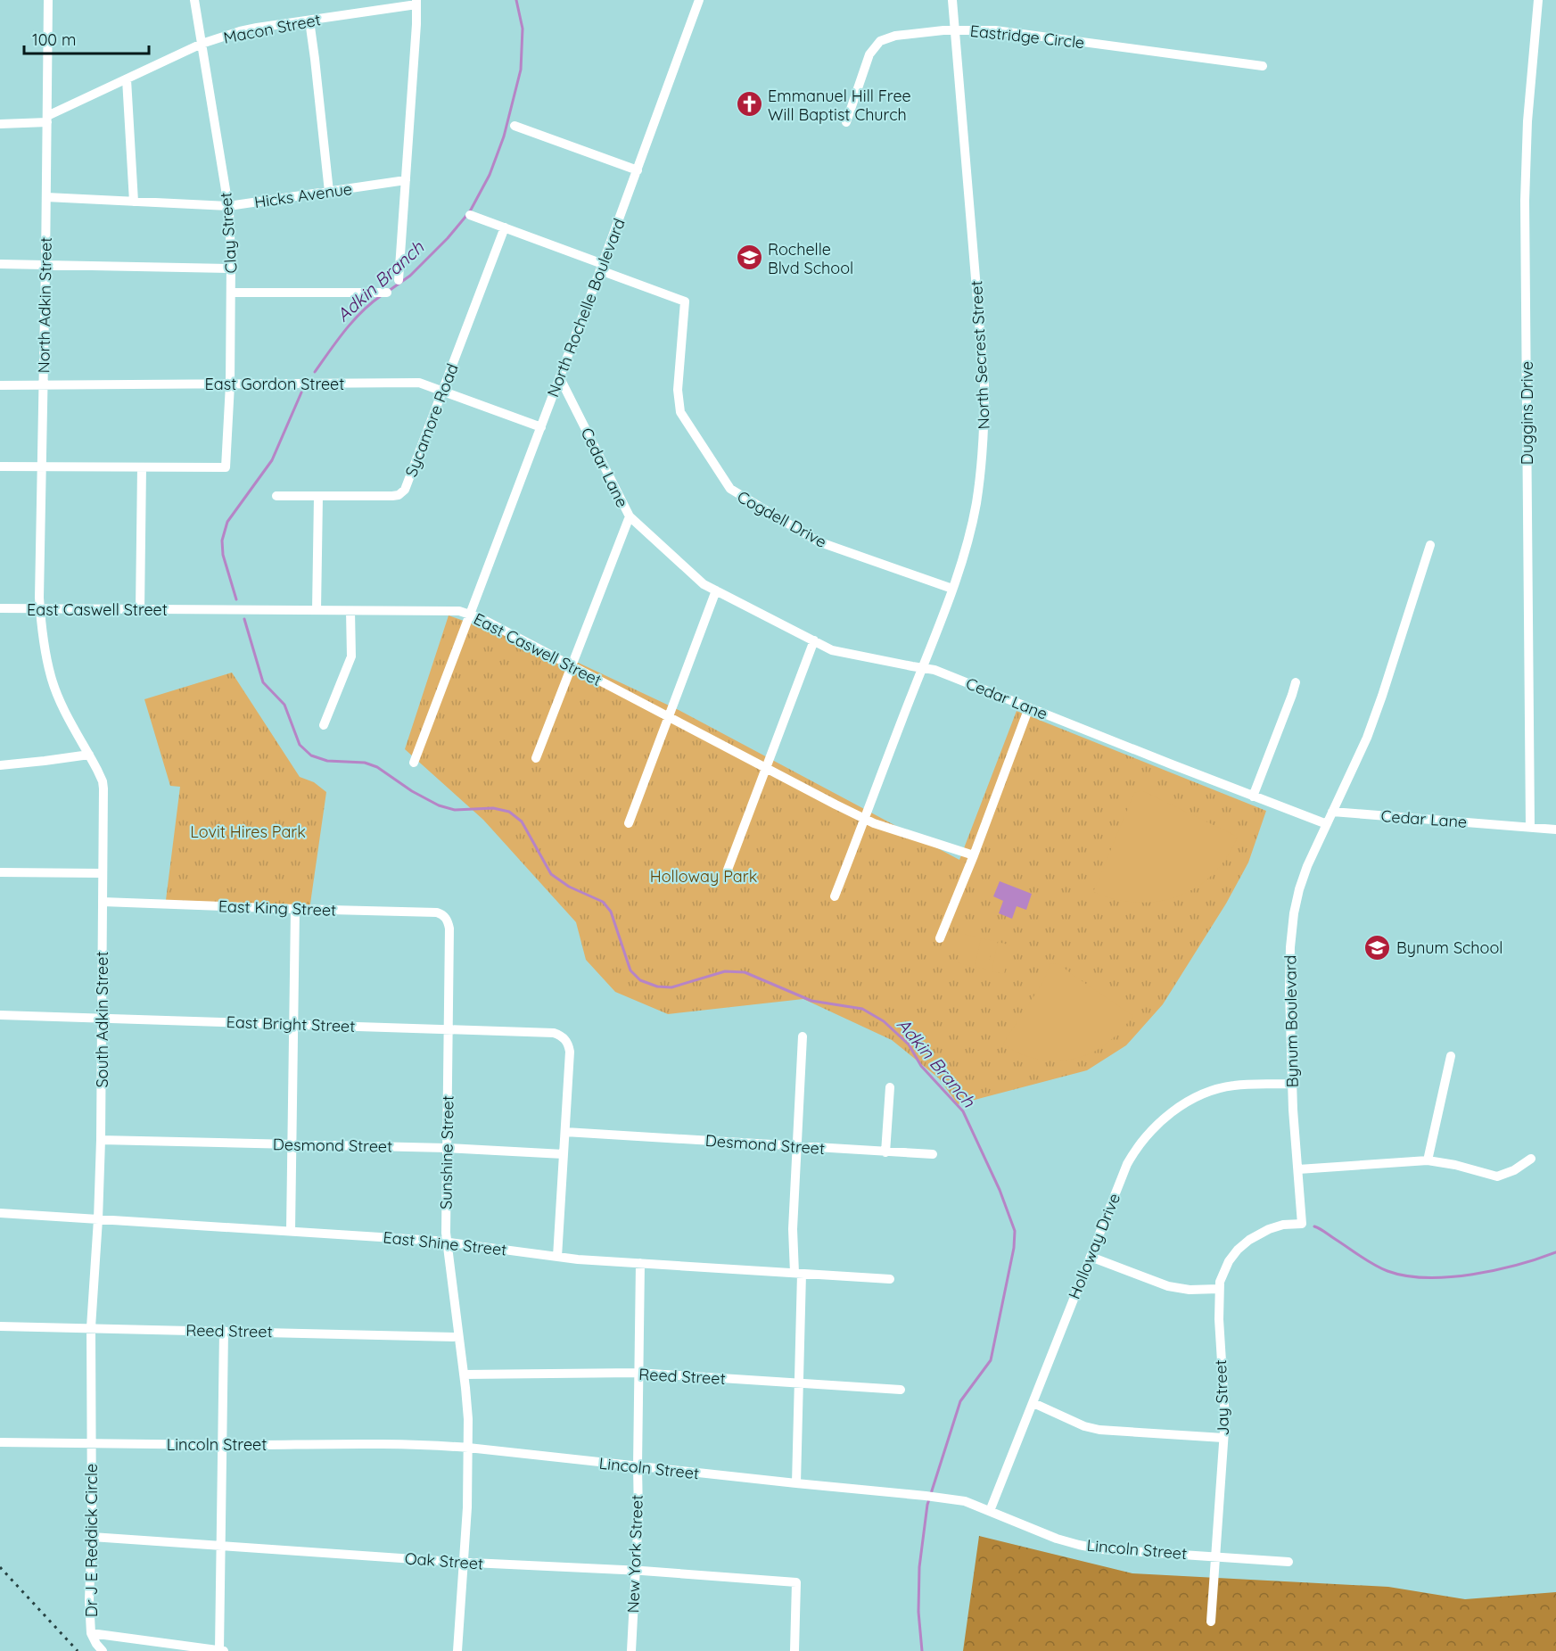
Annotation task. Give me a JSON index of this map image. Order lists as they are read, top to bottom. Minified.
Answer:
{"streets":{"street":["Macon Street","Eastridge Circle","Hicks Avenue","Clay Street","North Adkin Street","North Rochelle Boulevard","North Secrest Street","East Gordon Street","Duggins Drive","Sycamore Road","Cedar Lane","Cogdell Drive","East Caswell Street","East King Street","South Adkin Street","Bynum Boulevard","East Bright Street","Desmond Street","Sunshine Street","East Shine Street","Holloway Drive","Reed Street","Jay Street","Lincoln Street","Dr J E Reddick Circle","New York Street","Oak Street"]},"crossings":[["Macon Street","Clay Street"],["Macon Street","North Adkin Street"],["Eastridge Circle","North Secrest Street"],["Hicks Avenue","Clay Street"],["Hicks Avenue","North Adkin Street"],["Clay Street","East Gordon Street"],["North Adkin Street","East Gordon Street"],["North Adkin Street","East Caswell Street"],["North Adkin Street","South Adkin Street"],["North Rochelle Boulevard","East Gordon Street"],["North Rochelle Boulevard","Cedar Lane"],["North Rochelle Boulevard","Cogdell Drive"],["North Rochelle Boulevard","East Caswell Street"],["North Secrest Street","Cedar Lane"],["North Secrest Street","Cogdell Drive"],["North Secrest Street","East Caswell Street"],["East Gordon Street","Sycamore Road"],["Duggins Drive","Cedar Lane"],["Cedar Lane","Bynum Boulevard"],["East Caswell Street","South Adkin Street"],["East King Street","South Adkin Street"],["East King Street","Sunshine Street"],["South Adkin Street","East Bright Street"],["South Adkin Street","Desmond Street"],["South Adkin Street","East Shine Street"],["South Adkin Street","Reed Street"],["South Adkin Street","Lincoln Street"],["South Adkin Street","Dr J E Reddick Circle"],["Bynum Boulevard","Holloway Drive"],["Bynum Boulevard","Jay Street"],["East Bright Street","Desmond Street"],["East Bright Street","Sunshine Street"],["Desmond Street","Sunshine Street"],["Sunshine Street","East Shine Street"],["Sunshine Street","Reed Street"],["Sunshine Street","Lincoln Street"],["East Shine Street","New York Street"],["Holloway Drive","Lincoln Street"],["Reed Street","New York Street"],["Jay Street","Lincoln Street"],["Lincoln Street","Dr J E Reddick Circle"],["Lincoln Street","New York Street"],["Dr J E Reddick Circle","Oak Street"],["New York Street","Oak Street"]],"water":["Adkin Branch"],"parks":["Lovit Hires Park","Holloway Park"],"places":{"church":["Emmanuel Hill Free Will Baptist Church"],"school or university":["Rochelle Blvd School","Bynum School"]},"scale_bar":"100 m"}
